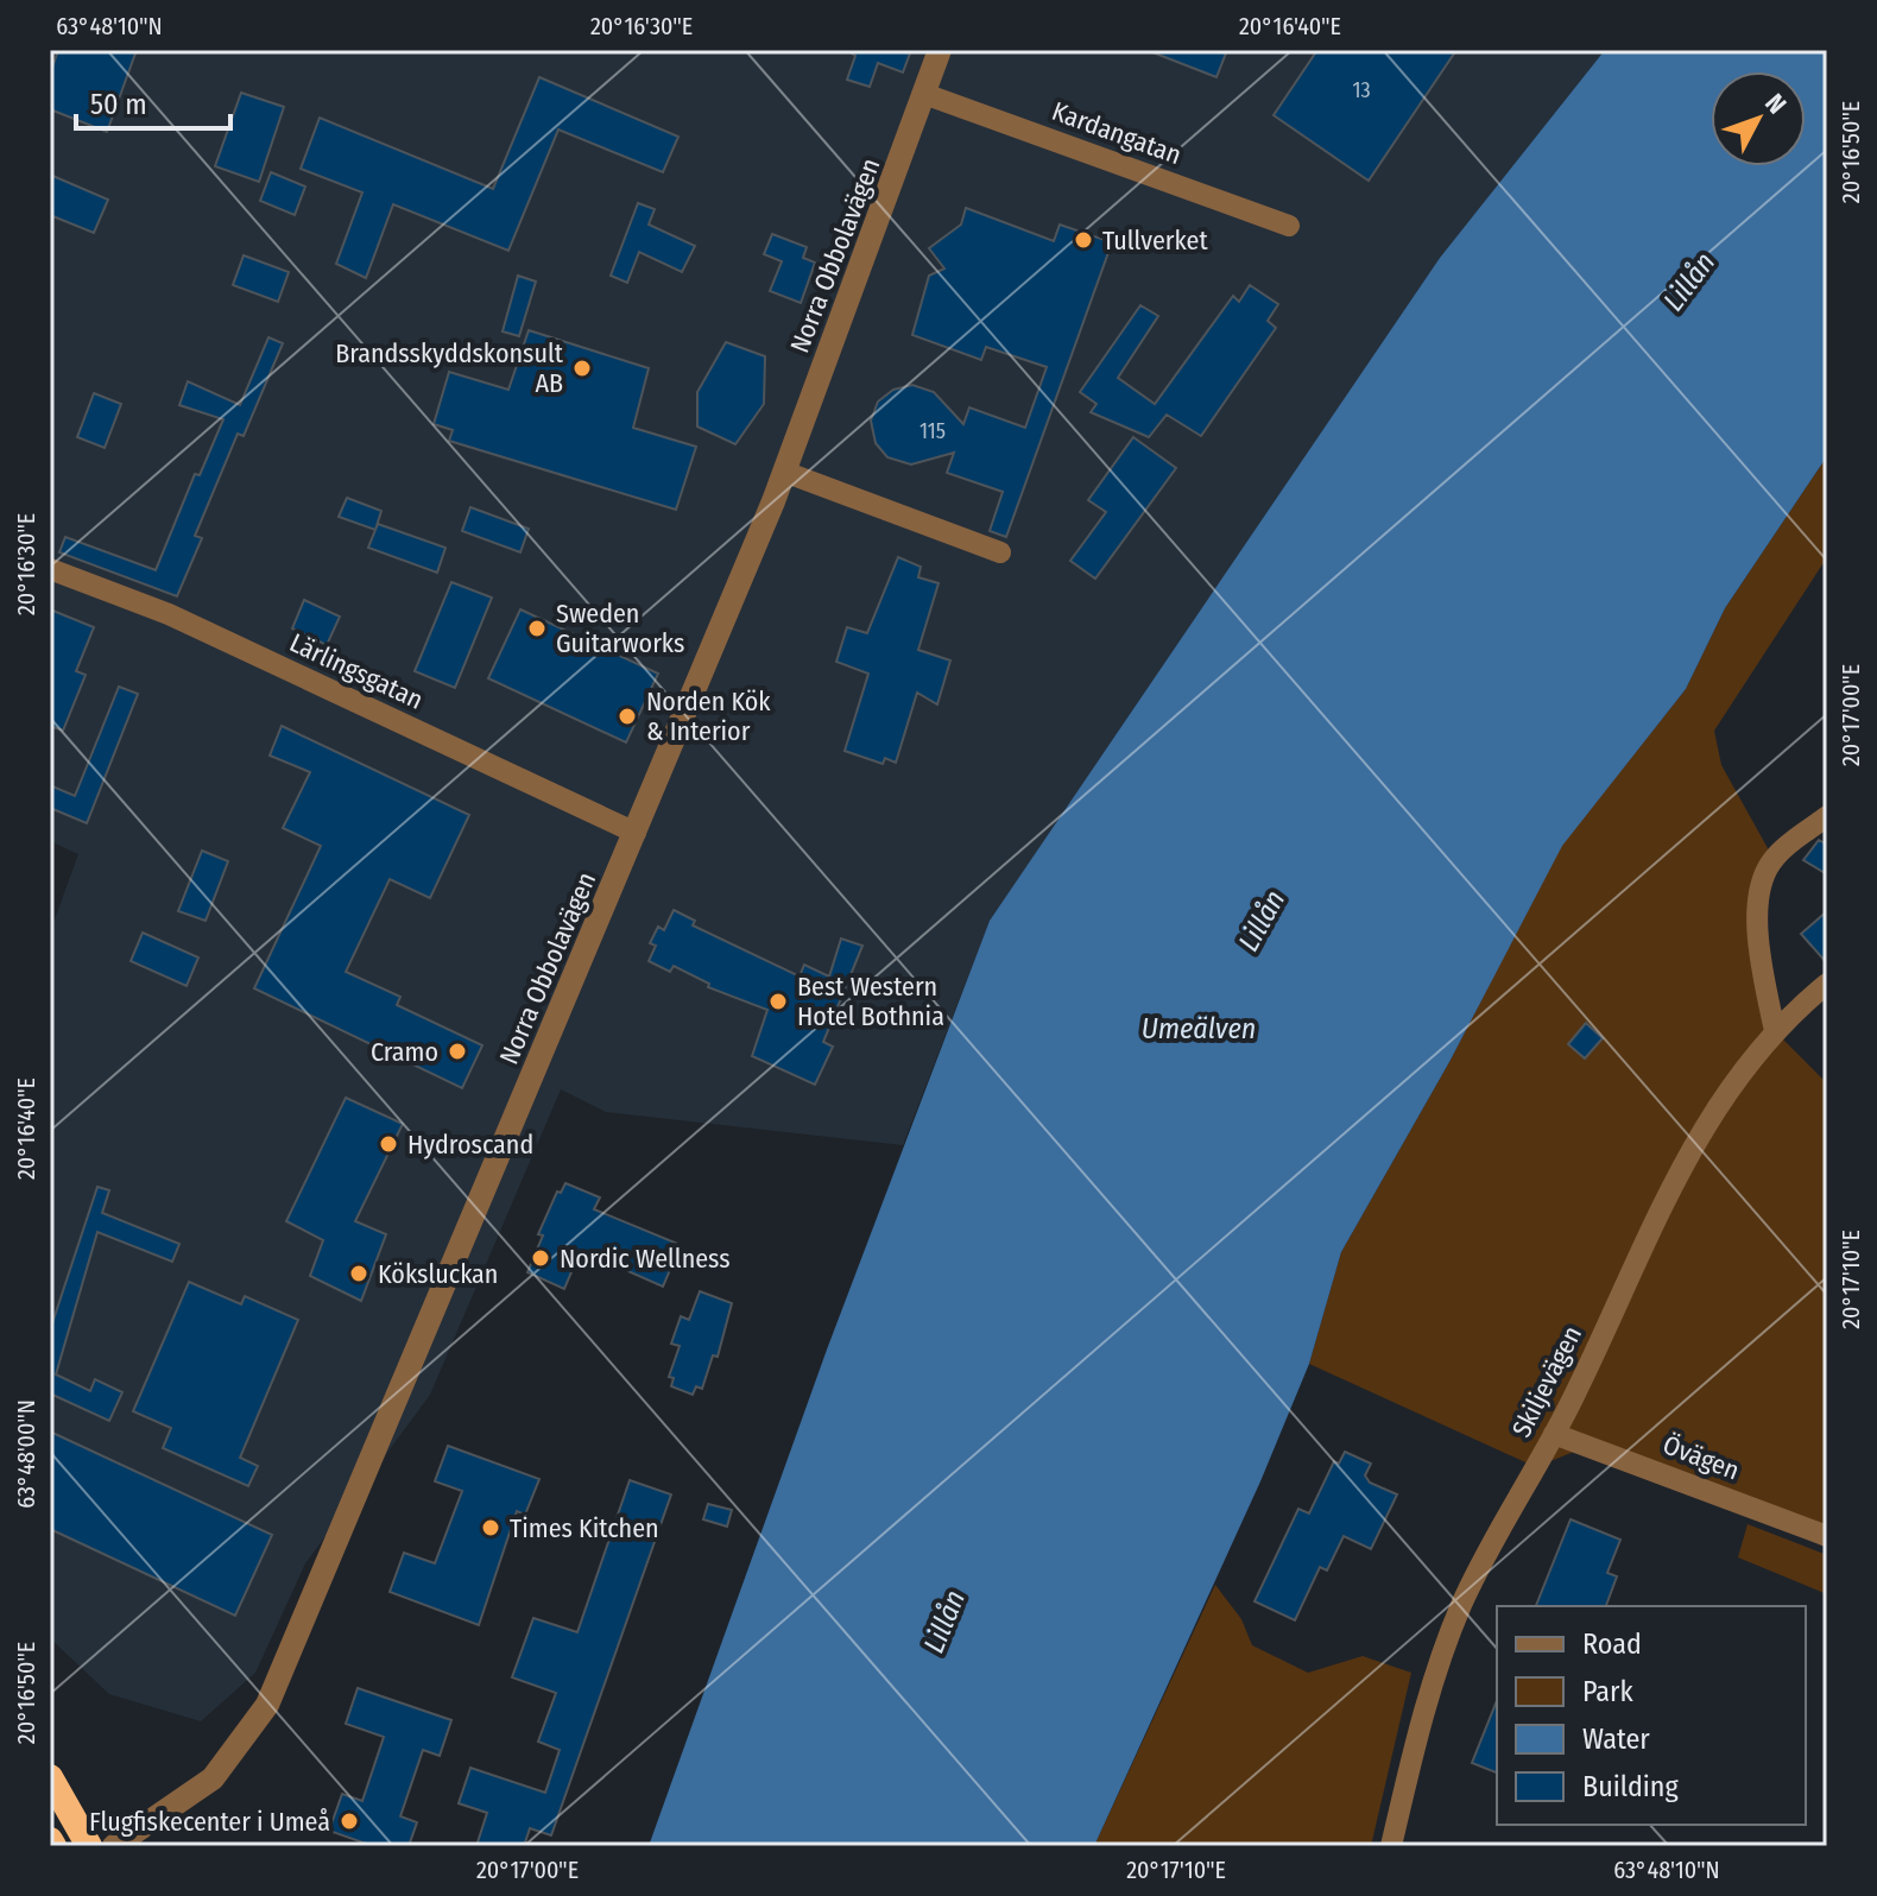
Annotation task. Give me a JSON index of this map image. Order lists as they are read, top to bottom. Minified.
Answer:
{"streets":{"street":["Kardangatan","Norra Obbolavägen","Lärlingsgatan","Skiljevägen","Övägen"]},"crossings":[["Kardangatan","Norra Obbolavägen"],["Norra Obbolavägen","Lärlingsgatan"],["Skiljevägen","Övägen"]],"water":["Lillån","Umeälven"],"places":["Tullverket","Brandsskyddskonsult AB","Sweden Guitarworks","Norden Kök & Interior","Best Western Hotel Bothnia","Cramo","Hydroscand","Nordic Wellness","Köksluckan","Times Kitchen","Flugfiskecenter i Umeå"],"house_numbers":["13","115"],"legend":["Road","Park","Water","Building"],"scale_bar":"50 m","north":"top right","coordinates":["63°48'10\"N","20°16'30\"E","20°16'40\"E","20°16'50\"E","20°17'00\"E","20°17'10\"E","63°48'00\"N"]}
